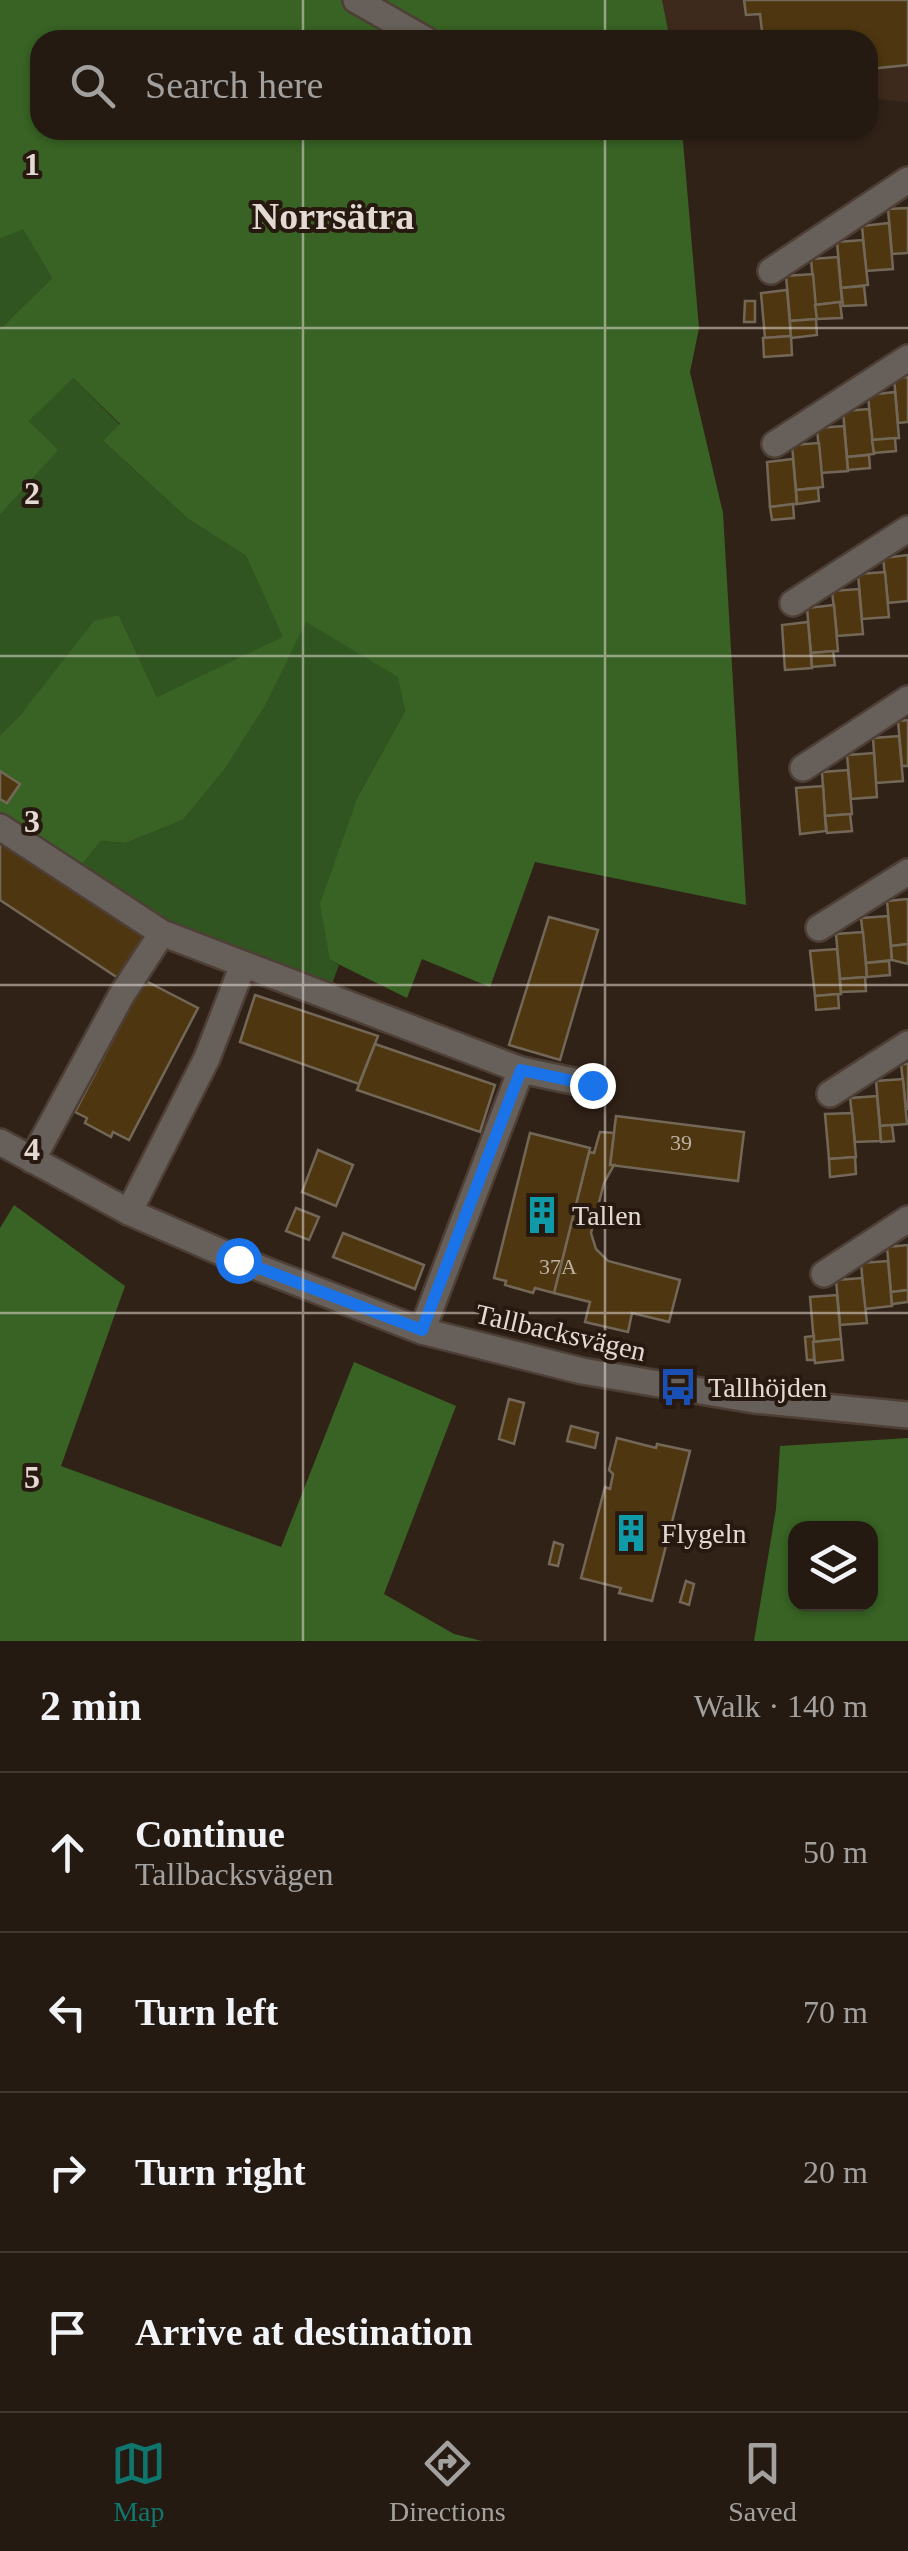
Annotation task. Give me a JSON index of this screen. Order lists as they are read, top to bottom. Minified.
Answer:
{"streets":{"street":["Tallbacksvägen"]},"districts":["Norrsätra"],"places":{"building":["Tallen","Flygeln"],"bus stop":["Tallhöjden"]},"house_numbers":["39","37A"],"page":{"search":"Search here","heading":["2 min","Walk · 140 m"],"list":[["Continue","Tallbacksvägen","50 m"],["Turn left","70 m"],["Turn right","20 m"],"Arrive at destination"],"nav":["Map","Directions","Saved"]},"grid":{"rows":["1","2","3","4","5"]}}
